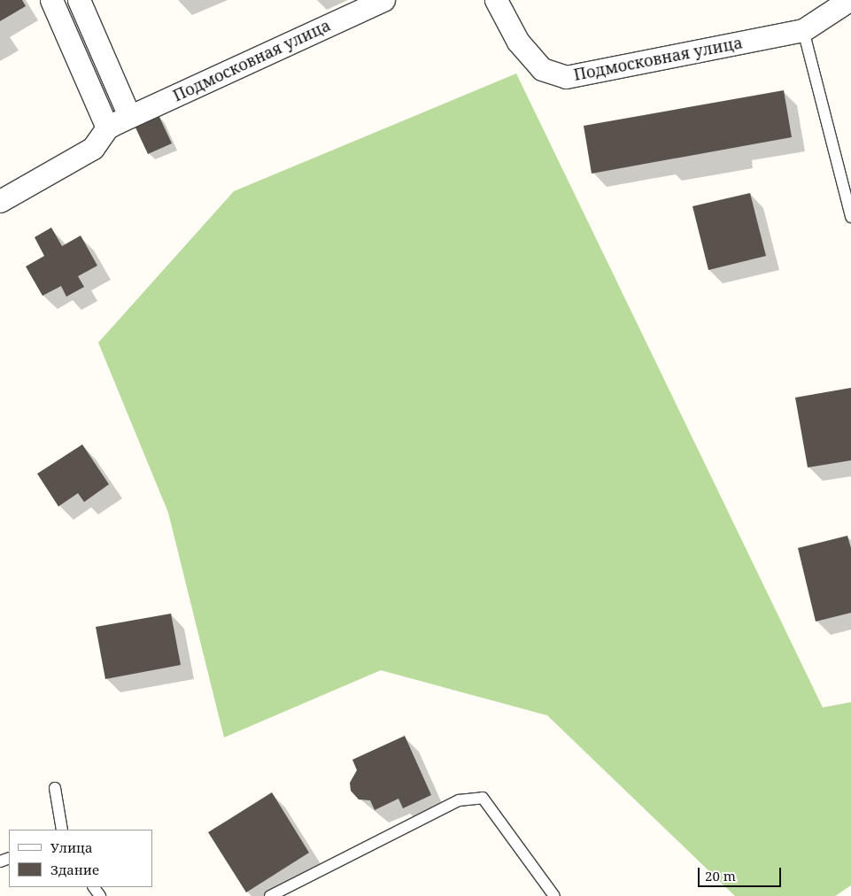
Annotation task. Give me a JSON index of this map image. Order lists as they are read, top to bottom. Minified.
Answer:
{"streets":{"street":["Подмосковная улица"]},"legend":["Улица","Здание"],"scale_bar":"20 m"}
